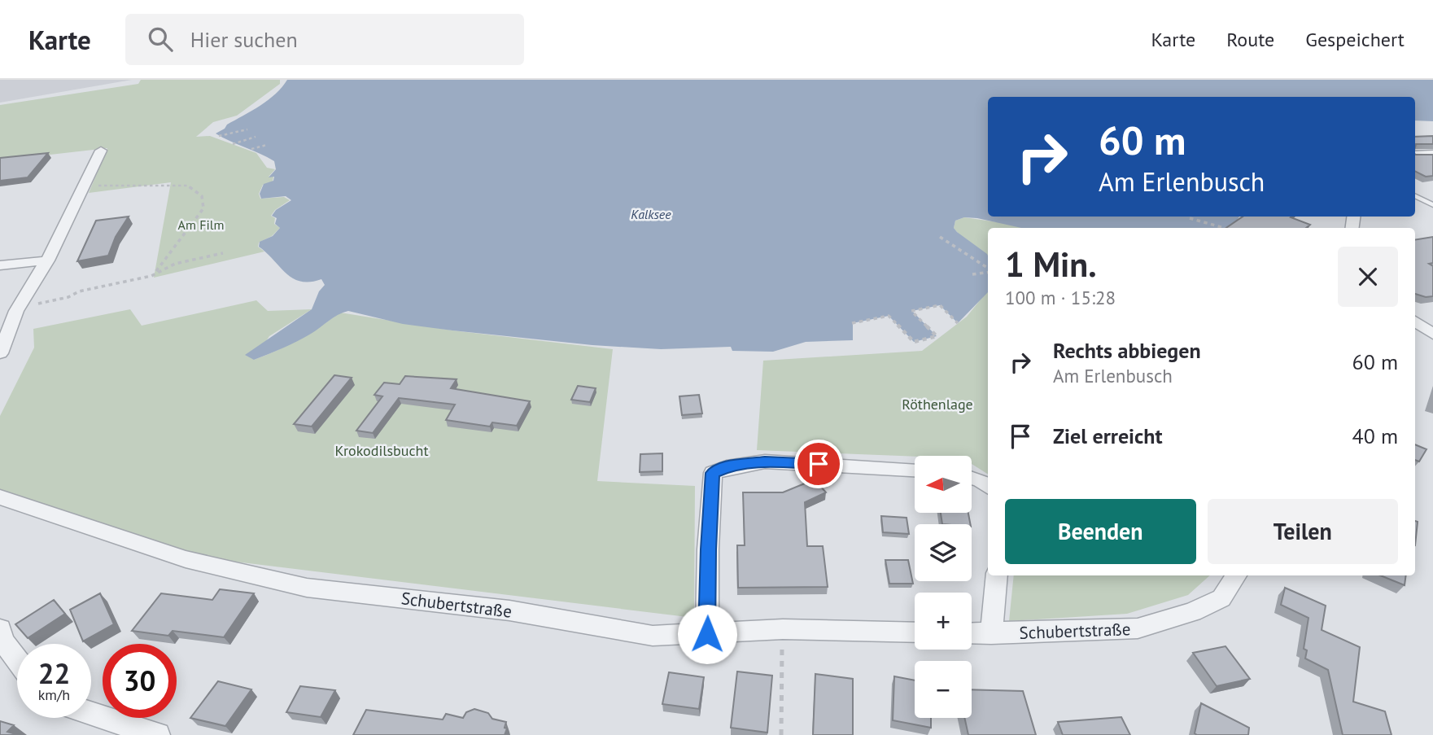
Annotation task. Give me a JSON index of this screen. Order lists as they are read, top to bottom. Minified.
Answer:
{"streets":{"street":["Schubertstraße"]},"water":["Kalksee"],"parks":["Am Film","Röthenlage","Krokodilsbucht"],"north":"left","page":{"header":"Karte","search":"Hier suchen","nav":["Karte","Route","Gespeichert"],"turn":["60 m","Am Erlenbusch"],"heading":["1 Min.","100 m · 15:28"],"list":[{"name":"Rechts abbiegen","note":"Am Erlenbusch","value":"60 m"},{"name":"Ziel erreicht","value":"40 m"}],"map_buttons":["+","−"],"buttons":["Beenden","Teilen"],"speed":"22 km/h","limit":"30"}}
